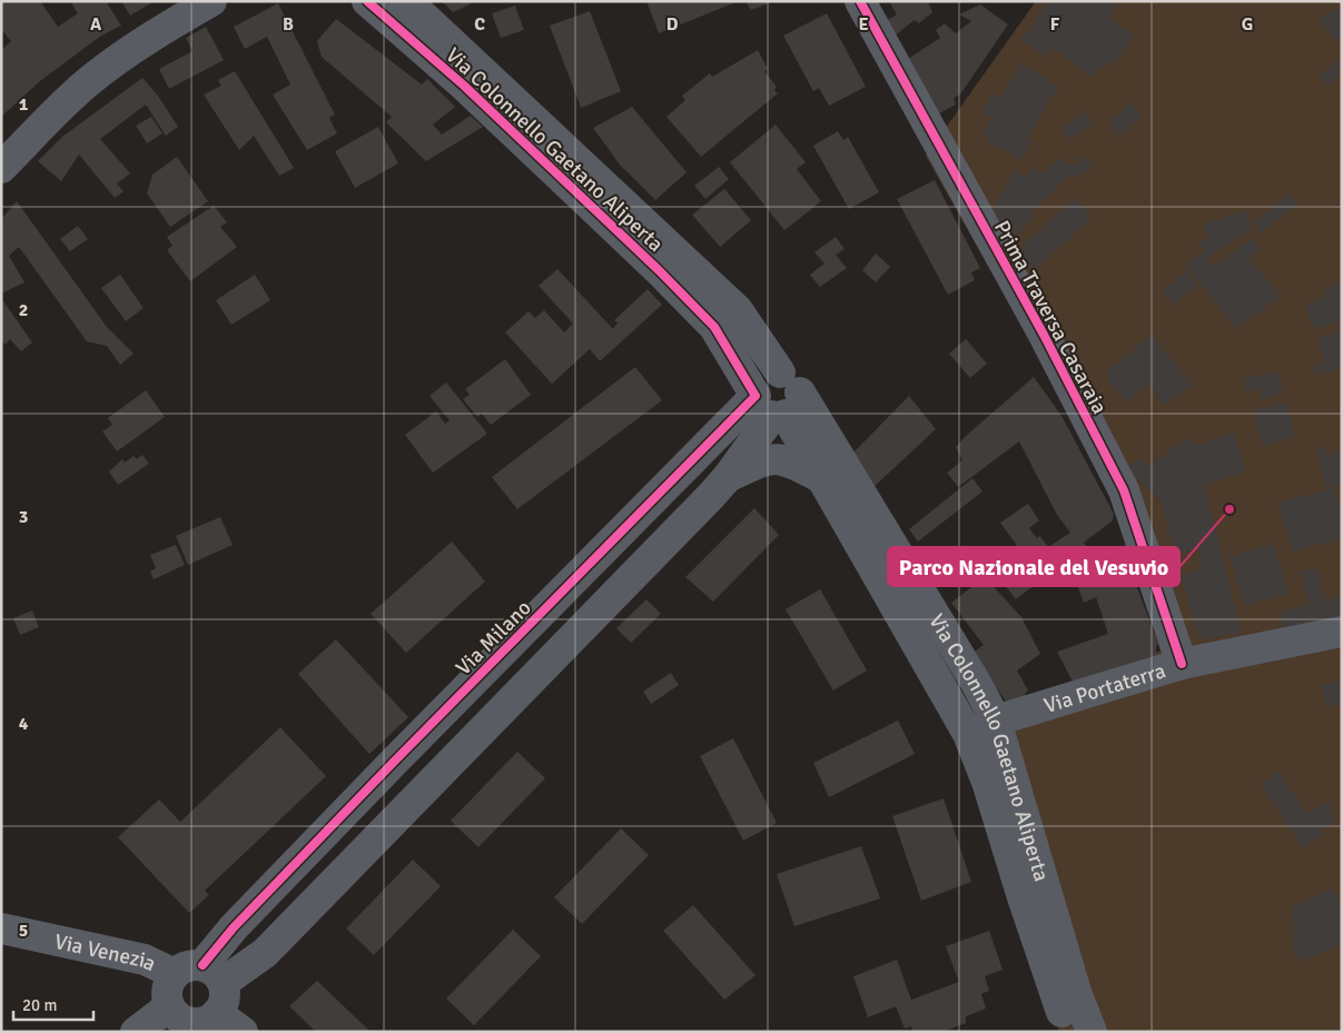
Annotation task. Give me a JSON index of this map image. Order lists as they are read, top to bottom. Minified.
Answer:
{"streets":{"street":["Via Colonnello Gaetano Aliperta","Prima Traversa Casaraia","Via Milano","Via Portaterra","Via Venezia"]},"crossings":[["Via Colonnello Gaetano Aliperta","Via Milano"],["Via Colonnello Gaetano Aliperta","Via Portaterra"],["Prima Traversa Casaraia","Via Portaterra"],["Via Milano","Via Venezia"]],"places":["Parco Nazionale del Vesuvio"],"scale_bar":"20 m","grid":{"columns":["A","B","C","D","E","F","G"],"rows":["1","2","3","4","5"]}}
